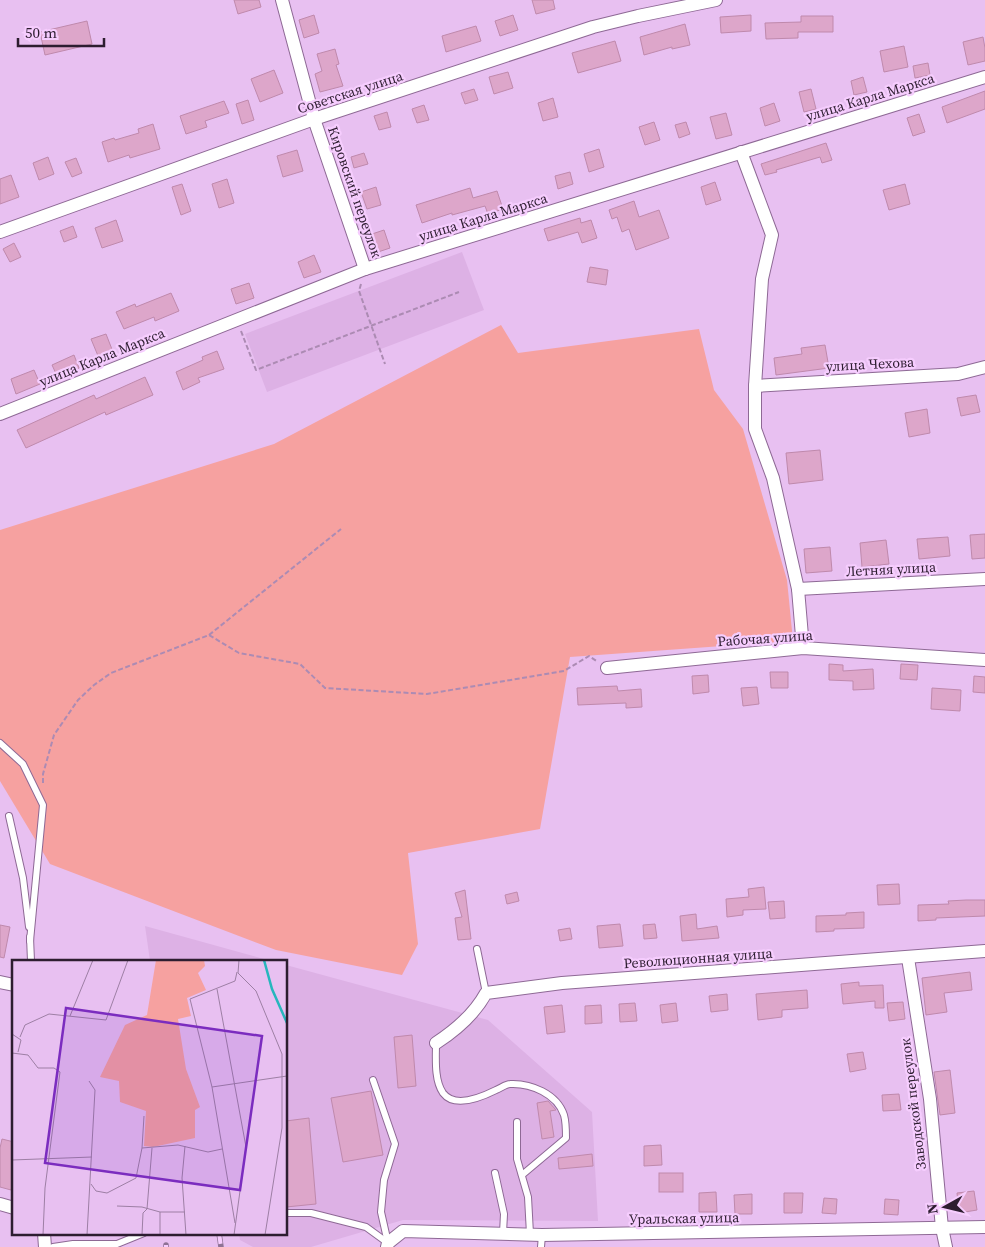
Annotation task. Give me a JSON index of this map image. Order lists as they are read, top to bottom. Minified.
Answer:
{"streets":{"street":["Советская улица","улица Карла Маркса","Кировский переулок","улица Чехова","Летняя улица","Рабочая улица","Революционная улица","Заводской переулок","Уральская улица"]},"crossings":[["Советская улица","Кировский переулок"],["улица Карла Маркса","Кировский переулок"],["Революционная улица","Заводской переулок"],["Заводской переулок","Уральская улица"]],"scale_bar":"50 m","north":"left"}
